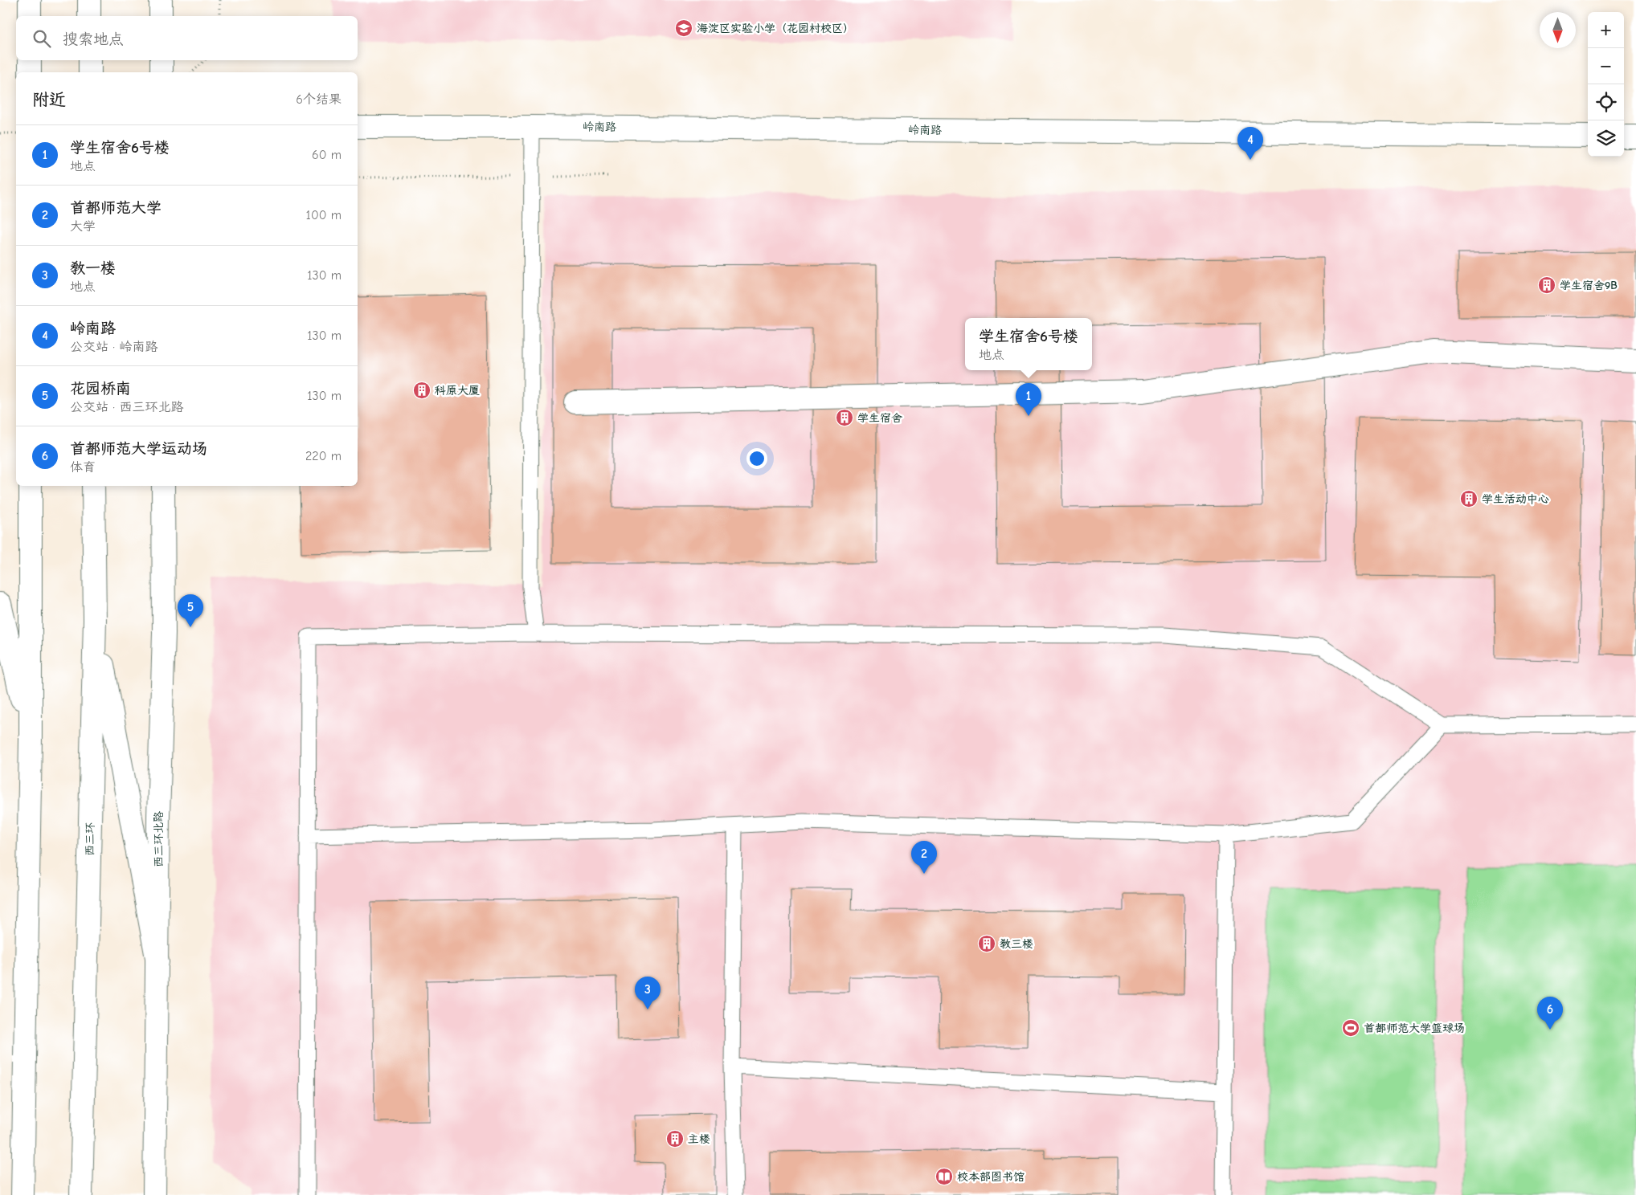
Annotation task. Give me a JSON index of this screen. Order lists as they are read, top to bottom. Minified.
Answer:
{"streets":{"main road":["岭南路","西三环","西三环北路"]},"places":{"school or university":["海淀区实验小学（花园村校区）"],"building":["学生宿舍9B","科原大厦","学生宿舍","学生活动中心","教三楼","主楼"],"sports":["首都师范大学篮球场"],"library":["校本部图书馆"]},"north":"bottom","page":{"map_buttons":["+","−"],"search":"搜索地点","heading":["附近","6个结果"],"list":[{"mark":"1","name":"学生宿舍6号楼","note":"地点","value":"60 m"},{"mark":"2","name":"首都师范大学","note":"大学","value":"100 m"},{"mark":"3","name":"教一楼","note":"地点","value":"130 m"},{"mark":"4","name":"岭南路","note":"公交站 · 岭南路","value":"130 m"},{"mark":"5","name":"花园桥南","note":"公交站 · 西三环北路","value":"130 m"},{"mark":"6","name":"首都师范大学运动场","note":"体育","value":"220 m"}],"pins":["4","1","5","2","3","6"],"popup":["学生宿舍6号楼","地点"]}}
